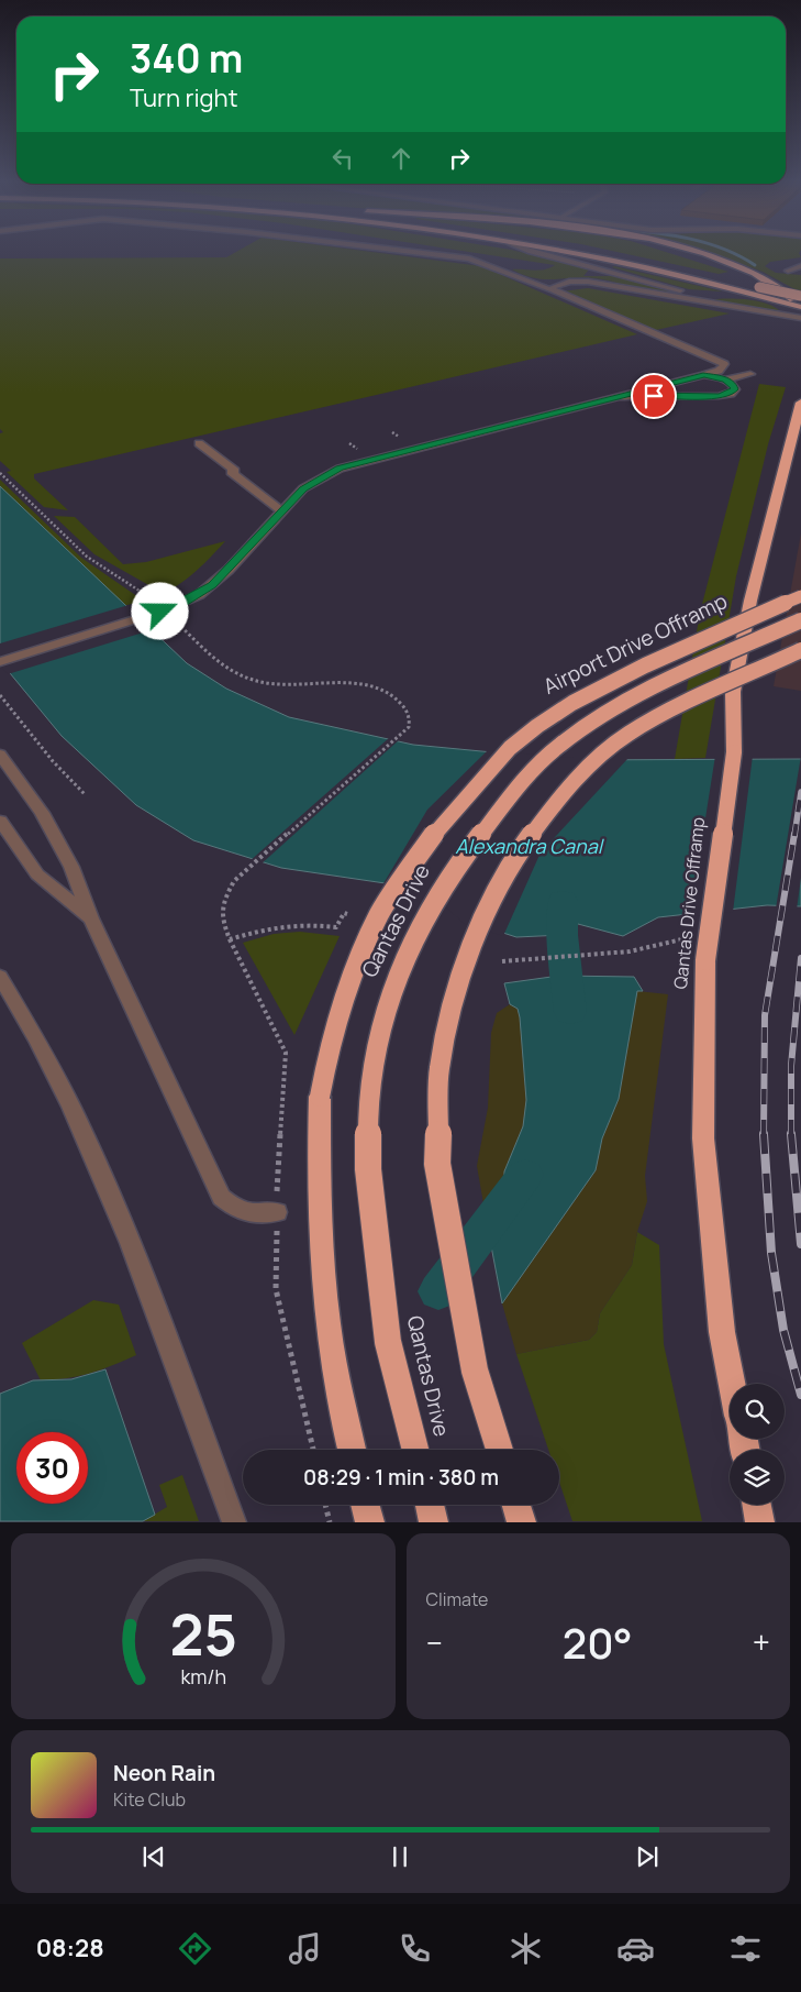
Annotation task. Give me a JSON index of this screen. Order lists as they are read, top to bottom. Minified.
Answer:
{"streets":{"highway":["Airport Drive Offramp","Qantas Drive Offramp","Qantas Drive"]},"water":["Alexandra Canal"],"page":{"turn":["340 m","Turn right"],"limit":"30","trip":"08:29 · 1 min · 380 m","tile":"Climate","heat":["−","20°","+"],"song":["Neon Rain","Kite Club"],"tabs":"08:28","gauge":["25","km/h"]}}
